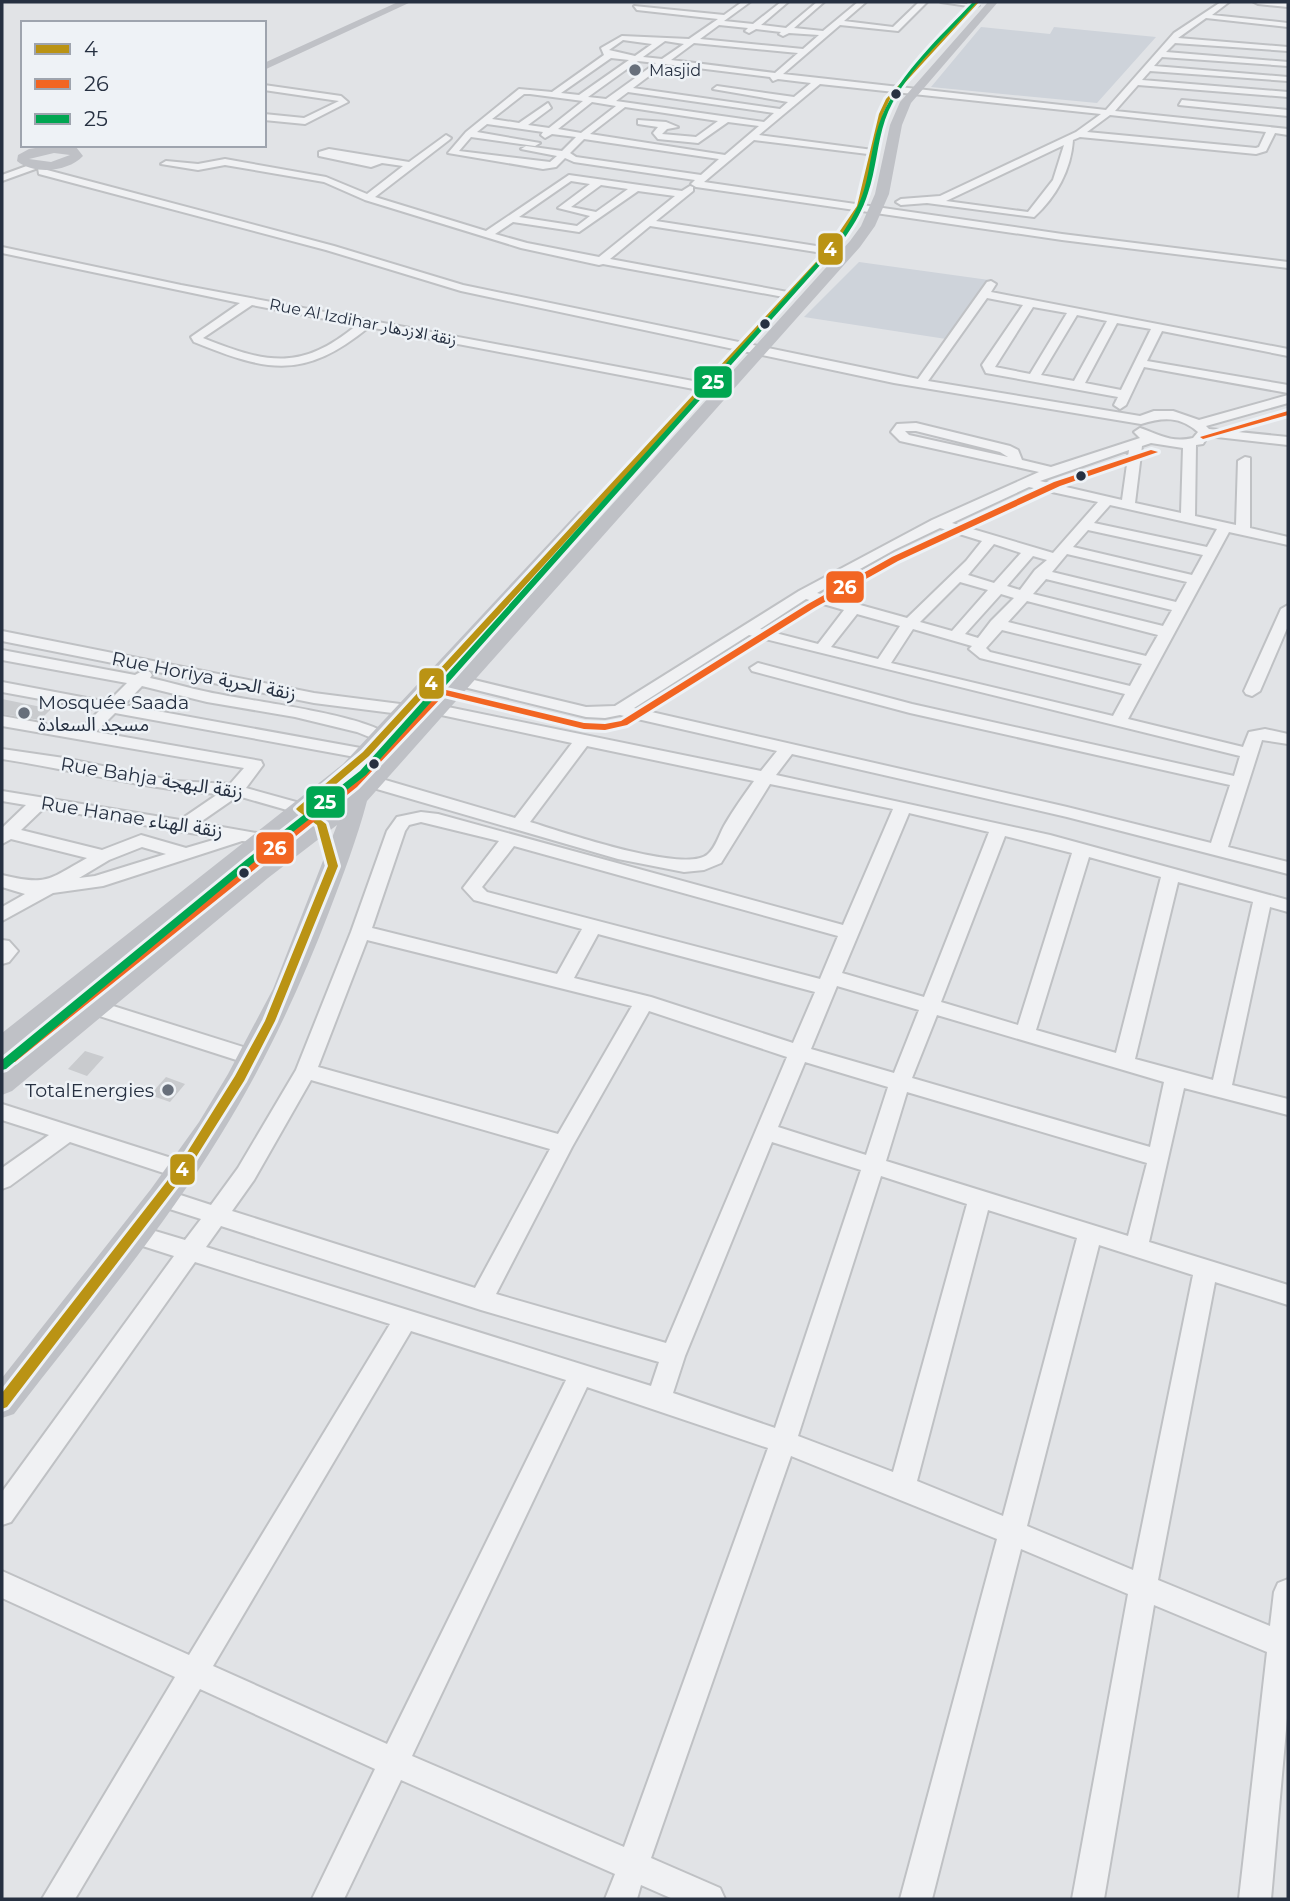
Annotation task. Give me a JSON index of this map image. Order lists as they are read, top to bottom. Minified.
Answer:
{"streets":{"street":["Rue Al Izdihar زنقة الازدهار","Rue Horiya زنقة الحرية","Rue Bahja زنقة البهجة","Rue Hanae زنقة الهناء"]},"places":["Masjid","Mosquée Saada مسجد السعادة","TotalEnergies"],"lines":["transit line 4","transit line 25","transit line 26"],"legend":["4","26","25"]}
